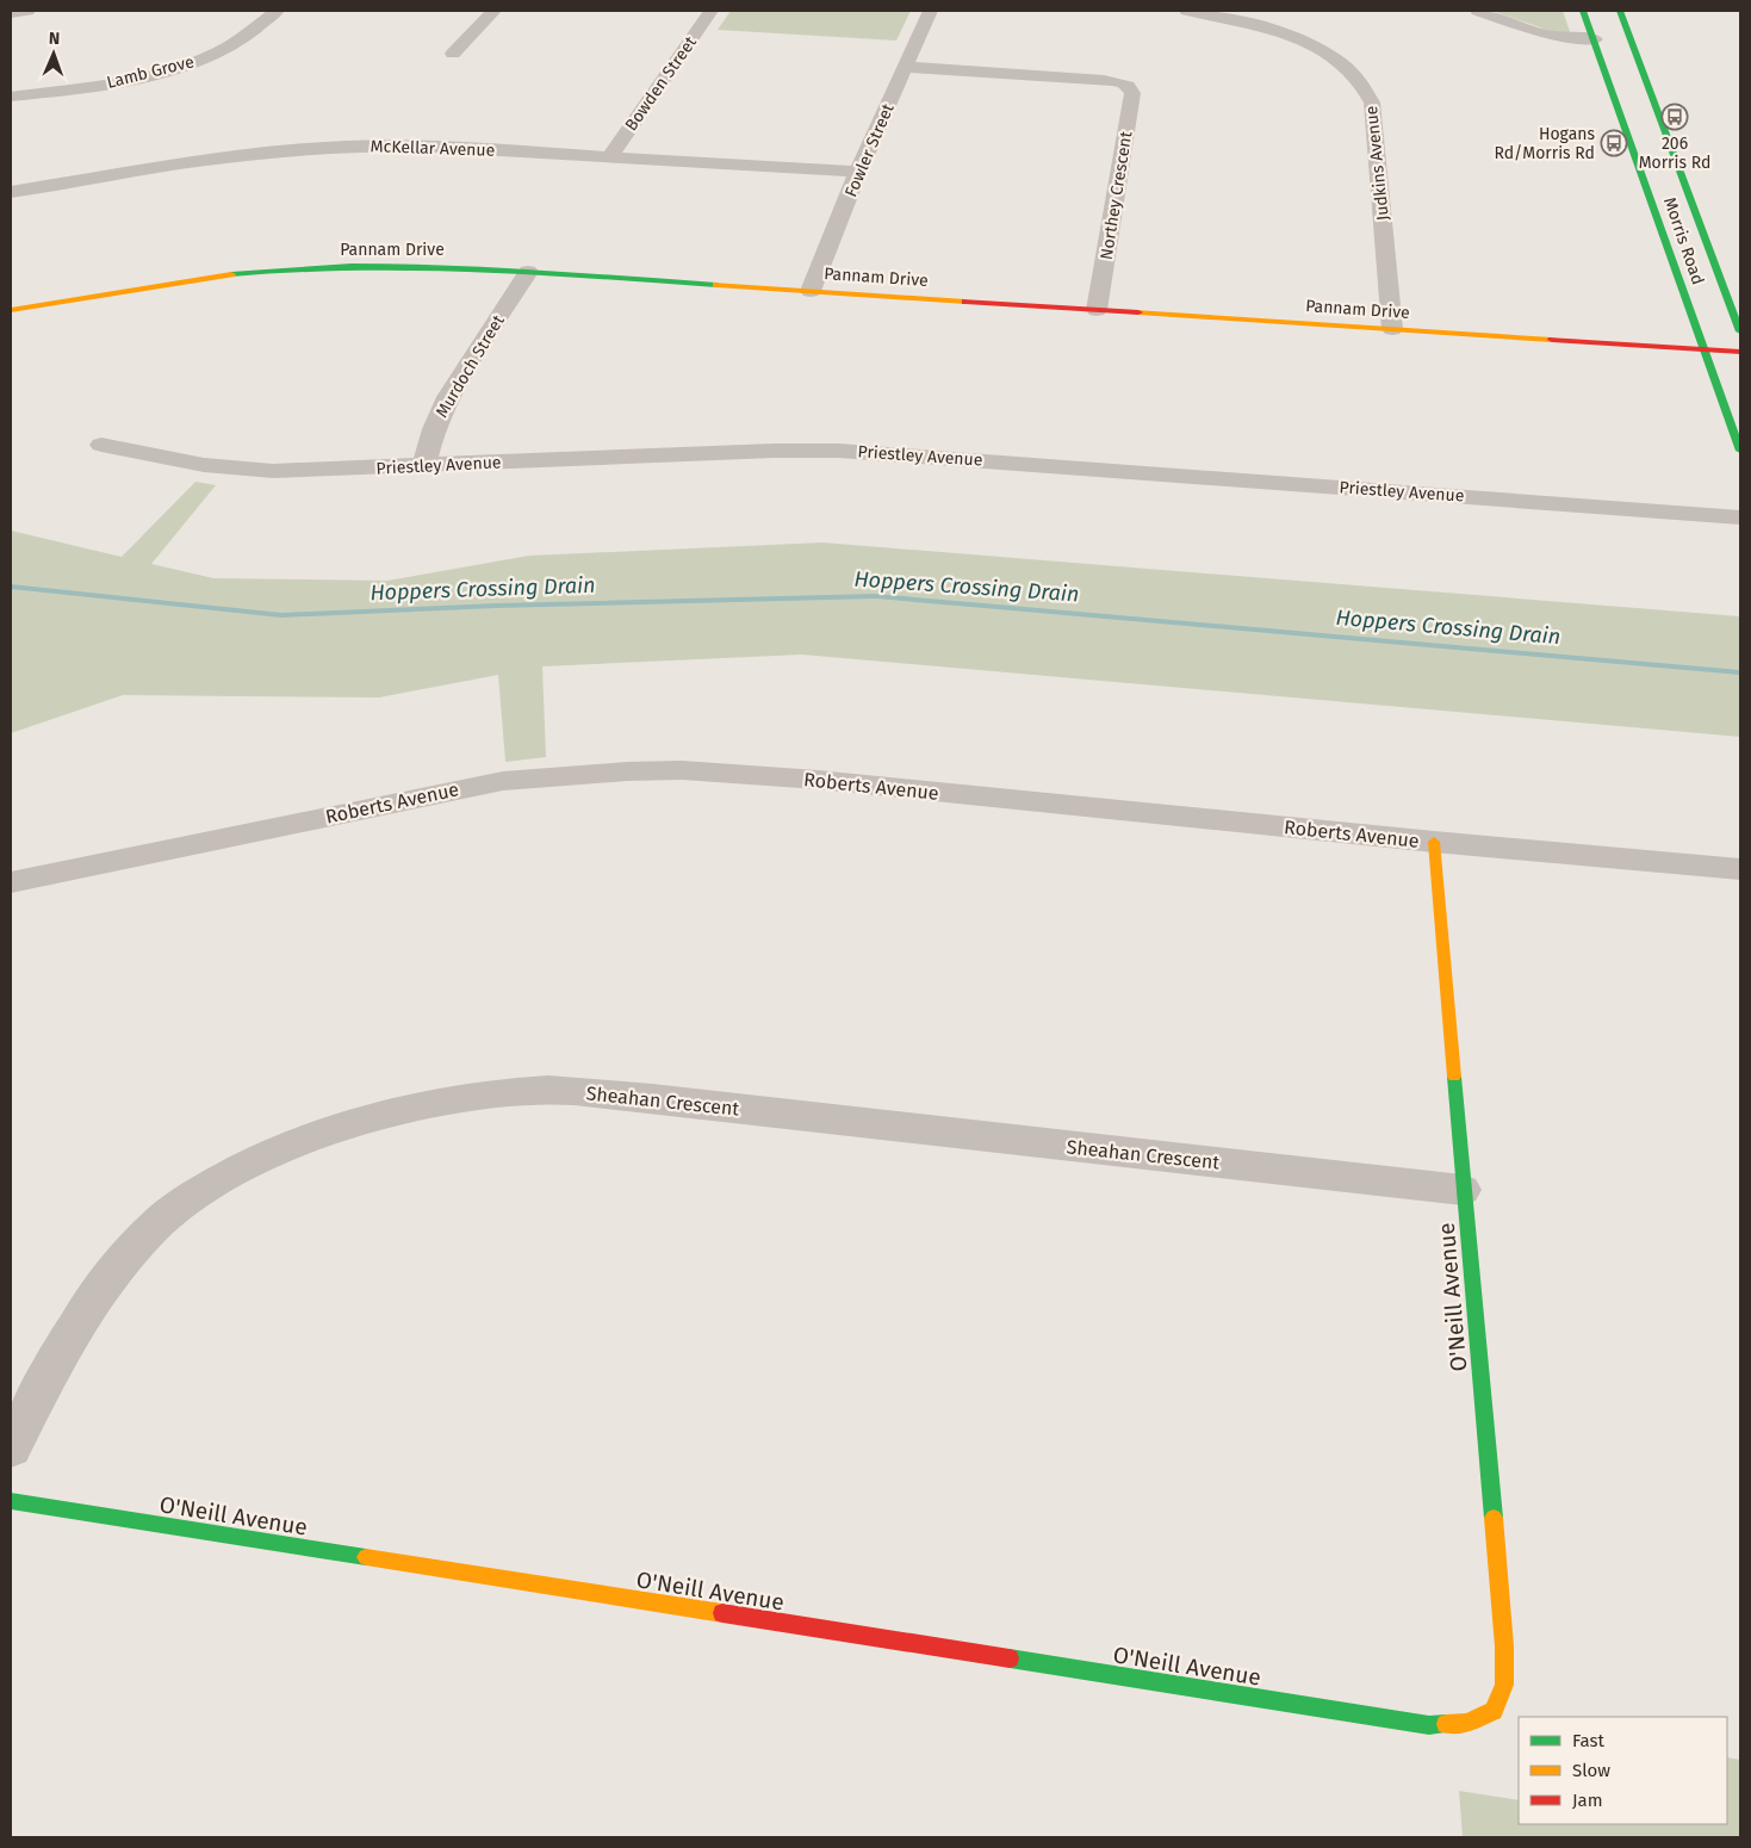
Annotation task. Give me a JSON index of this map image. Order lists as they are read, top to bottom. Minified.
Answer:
{"streets":{"street":["Lamb Grove","Bowden Street","McKellar Avenue","Fowler Street","Judkins Avenue","Northey Crescent","Morris Road","Pannam Drive","Murdoch Street","Priestley Avenue","Roberts Avenue","Sheahan Crescent","O'Neill Avenue"]},"crossings":[["Bowden Street","McKellar Avenue"],["McKellar Avenue","Fowler Street"],["Fowler Street","Northey Crescent"],["Fowler Street","Pannam Drive"],["Judkins Avenue","Pannam Drive"],["Northey Crescent","Pannam Drive"],["Morris Road","Pannam Drive"],["Pannam Drive","Murdoch Street"],["Murdoch Street","Priestley Avenue"],["Roberts Avenue","O'Neill Avenue"],["Sheahan Crescent","O'Neill Avenue"]],"water":["Hoppers Crossing Drain"],"places":{"bus stop":["206 Morris Rd","Hogans Rd/Morris Rd"]},"legend":["Fast","Slow","Jam"],"north":"top"}
